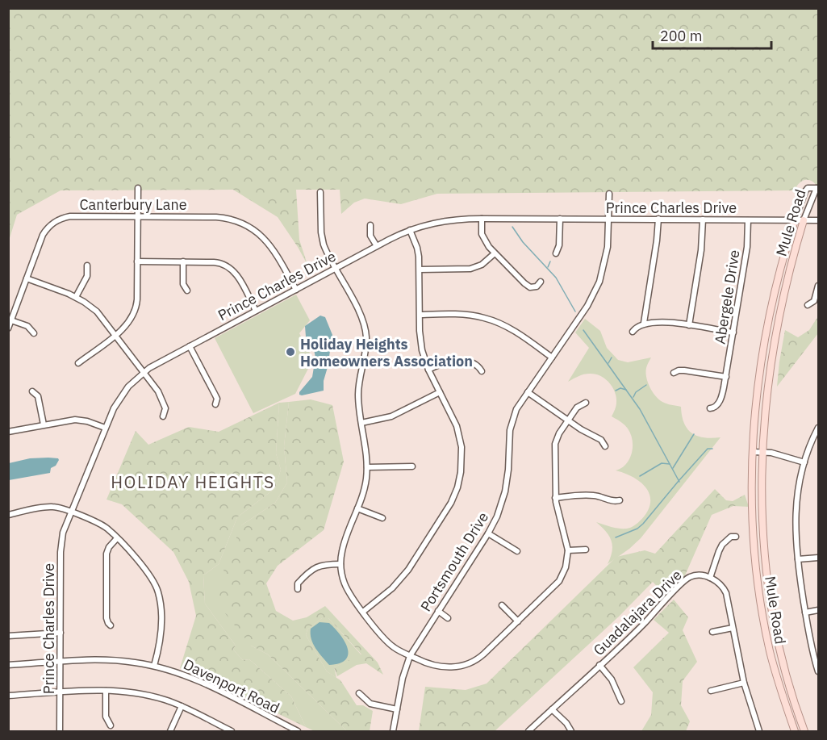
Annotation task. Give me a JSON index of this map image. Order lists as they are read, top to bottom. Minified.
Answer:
{"streets":{"main road":["Mule Road"],"street":["Canterbury Lane","Prince Charles Drive","Abergele Drive","Portsmouth Drive","Guadalajara Drive","Davenport Road"]},"crossings":[["Canterbury Lane","Prince Charles Drive"],["Prince Charles Drive","Mule Road"],["Prince Charles Drive","Abergele Drive"],["Prince Charles Drive","Portsmouth Drive"],["Prince Charles Drive","Davenport Road"]],"districts":["HOLIDAY HEIGHTS"],"places":["Holiday Heights Homeowners Association"],"scale_bar":"200 m"}
